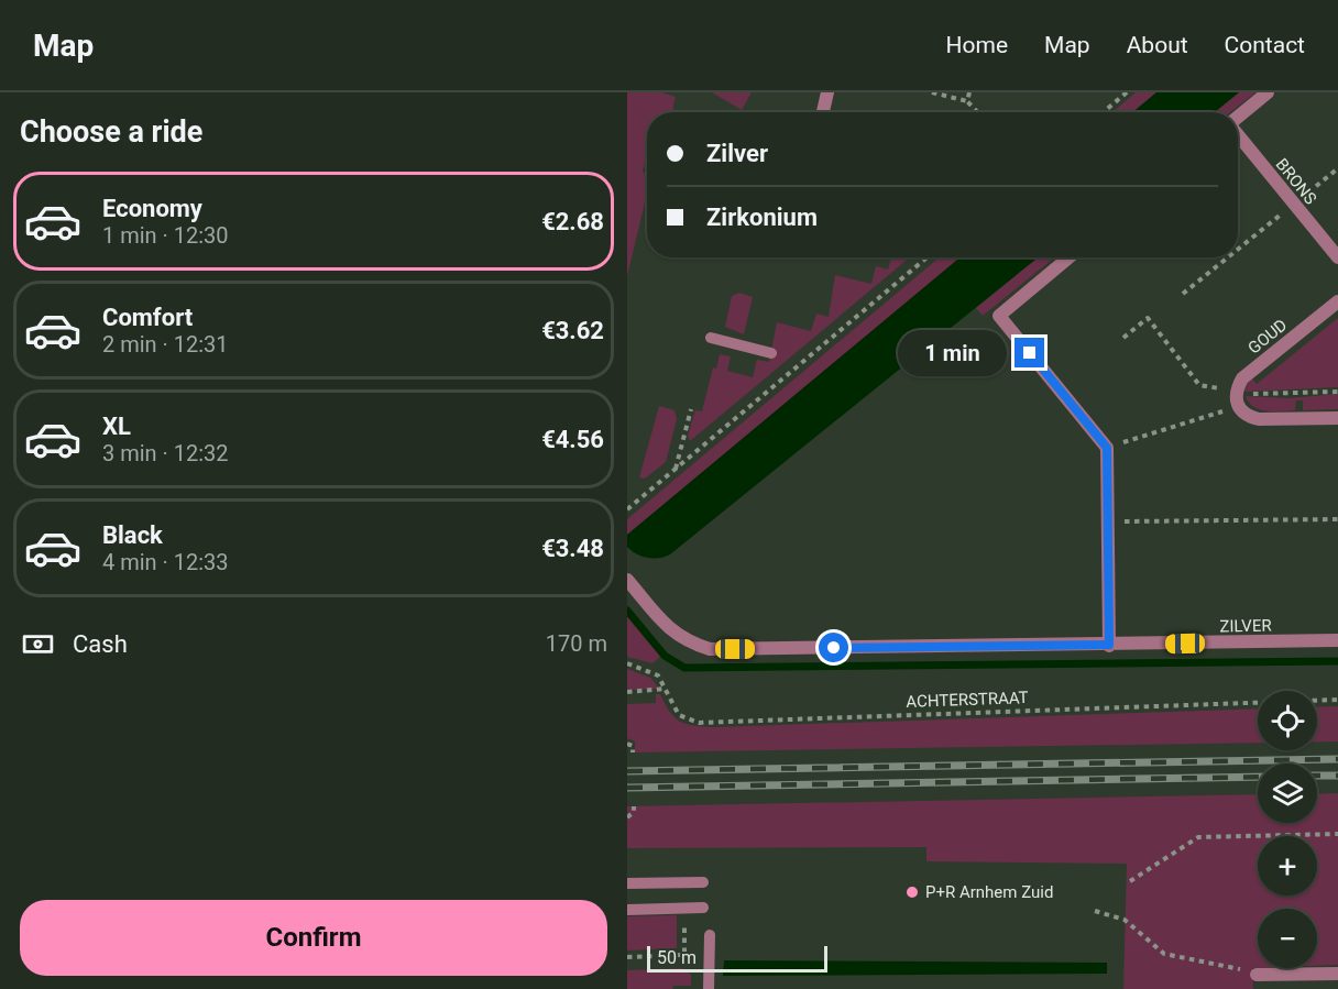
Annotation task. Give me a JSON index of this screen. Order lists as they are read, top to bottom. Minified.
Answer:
{"streets":{"street":["BRONS","GOUD","ZILVER"],"path":["ACHTERSTRAAT"]},"places":["P+R Arnhem Zuid"],"scale_bar":"50 m","page":{"header":"Map","nav":["Home","Map","About","Contact"],"heading":"Choose a ride","banner":["Zilver","Zirkonium"],"list":[{"name":"Economy","note":"1 min · 12:30","value":"€2.68"},{"name":"Comfort","note":"2 min · 12:31","value":"€3.62"},{"name":"XL","note":"3 min · 12:32","value":"€4.56"},{"name":"Black","note":"4 min · 12:33","value":"€3.48"}],"bubble":"1 min","pay":["Cash","170 m"],"map_buttons":["+","−"],"buttons":"Confirm","scale":"50 m"}}
